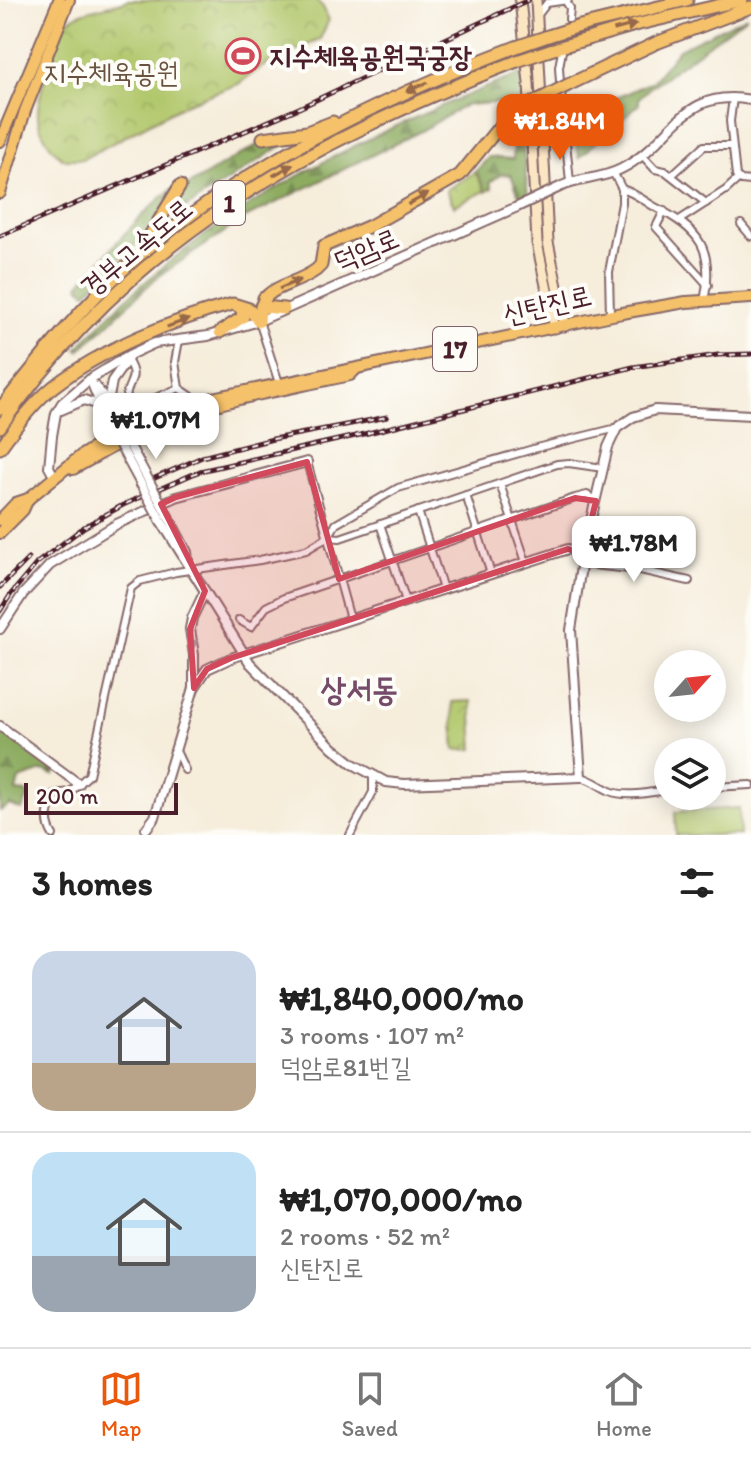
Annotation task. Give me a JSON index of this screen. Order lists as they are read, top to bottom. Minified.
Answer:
{"streets":{"highway":["1","경부고속도로"],"main road":["신탄진로","17"],"street":["덕암로"]},"districts":["상서동"],"parks":["지수체육공원"],"places":{"sports":["지수체육공원국궁장"]},"scale_bar":"200 m","north":"top right","page":{"price":["₩1.84M","₩1.07M","₩1.78M"],"scale":"200 m","heading":"3 homes","list":[{"name":"₩1,840,000/mo","note":"3 rooms · 107 m² · 덕암로81번길"},{"name":"₩1,070,000/mo","note":"2 rooms · 52 m² · 신탄진로"}],"tabs":["Map","Saved","Home"]}}
